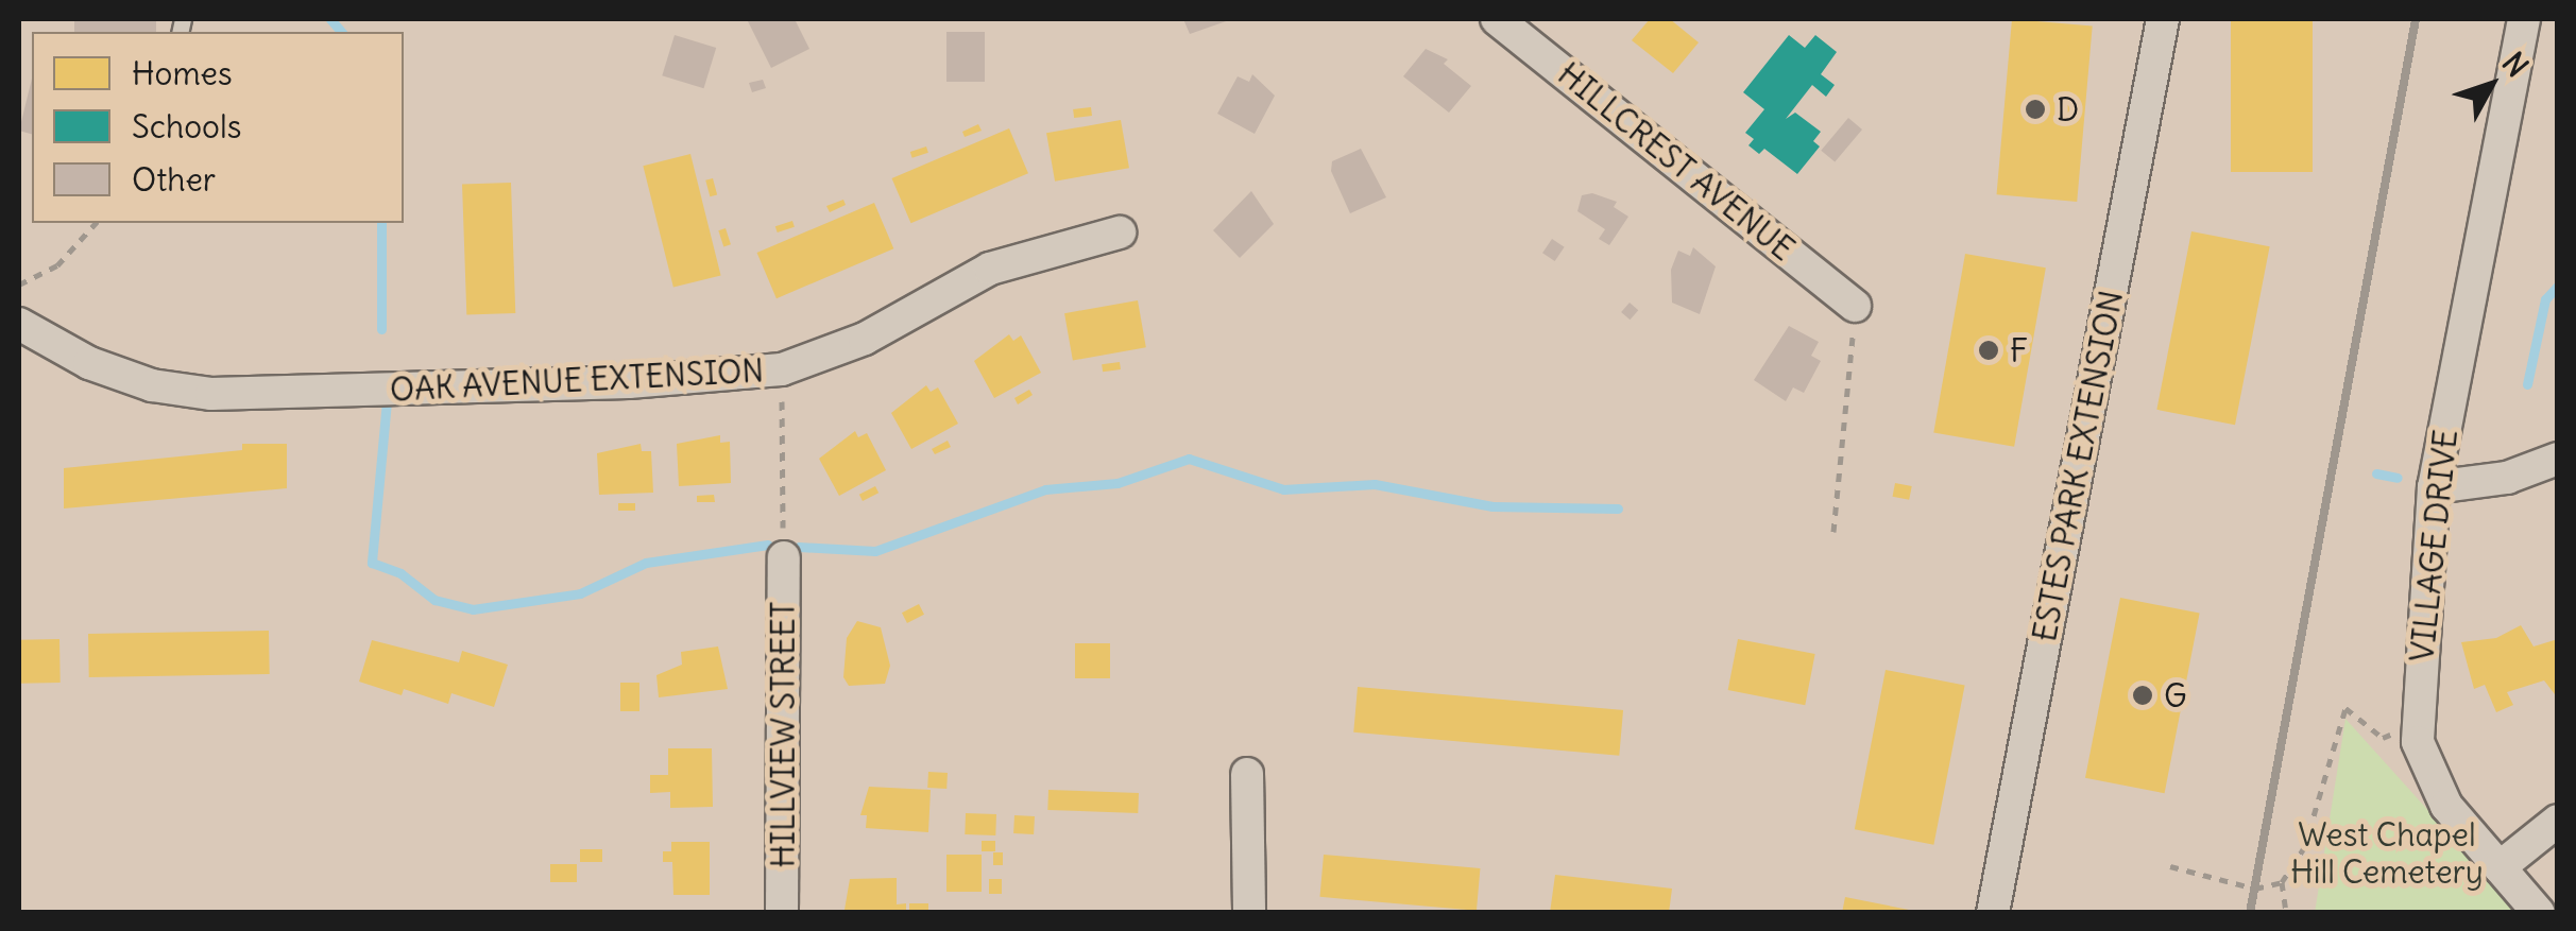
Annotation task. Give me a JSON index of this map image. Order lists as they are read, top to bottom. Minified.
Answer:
{"streets":{"street":["HILLCREST AVENUE","OAK AVENUE EXTENSION","ESTES PARK EXTENSION","VILLAGE DRIVE","HILLVIEW STREET"]},"parks":["West Chapel Hill Cemetery"],"places":["D","F","G"],"legend":["Homes","Schools","Other"],"north":"top right"}
